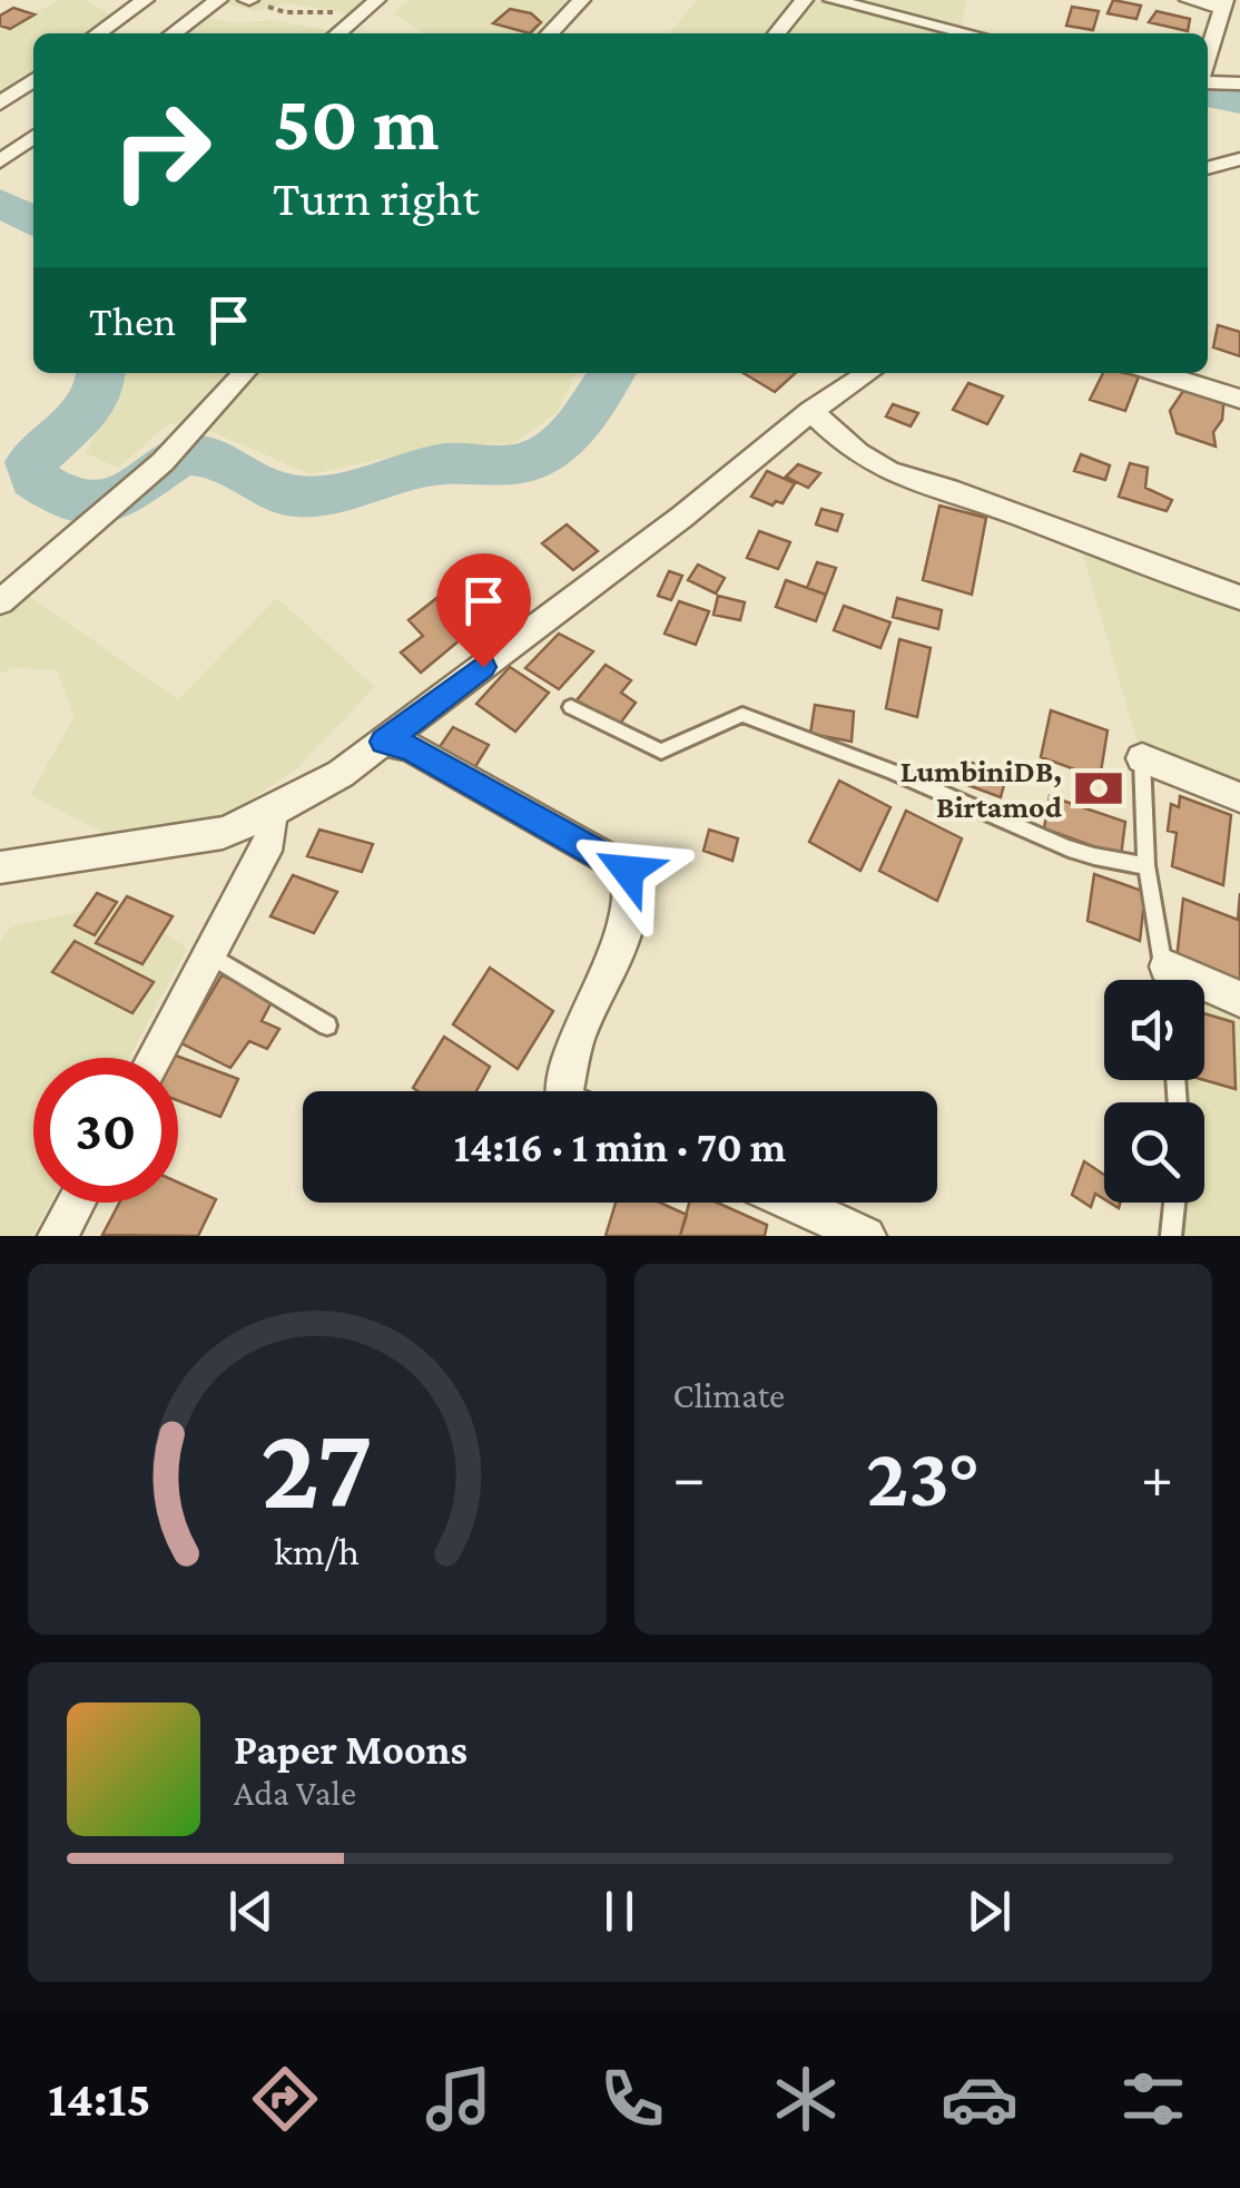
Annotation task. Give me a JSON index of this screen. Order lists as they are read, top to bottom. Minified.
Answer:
{"places":{"bank":["LumbiniDB, Birtamod"]},"page":{"turn":["50 m","Turn right"],"then":"Then","limit":"30","trip":"14:16 · 1 min · 70 m","tile":"Climate","heat":["−","23°","+"],"song":["Paper Moons","Ada Vale"],"tabs":"14:15","gauge":["27","km/h"]}}
